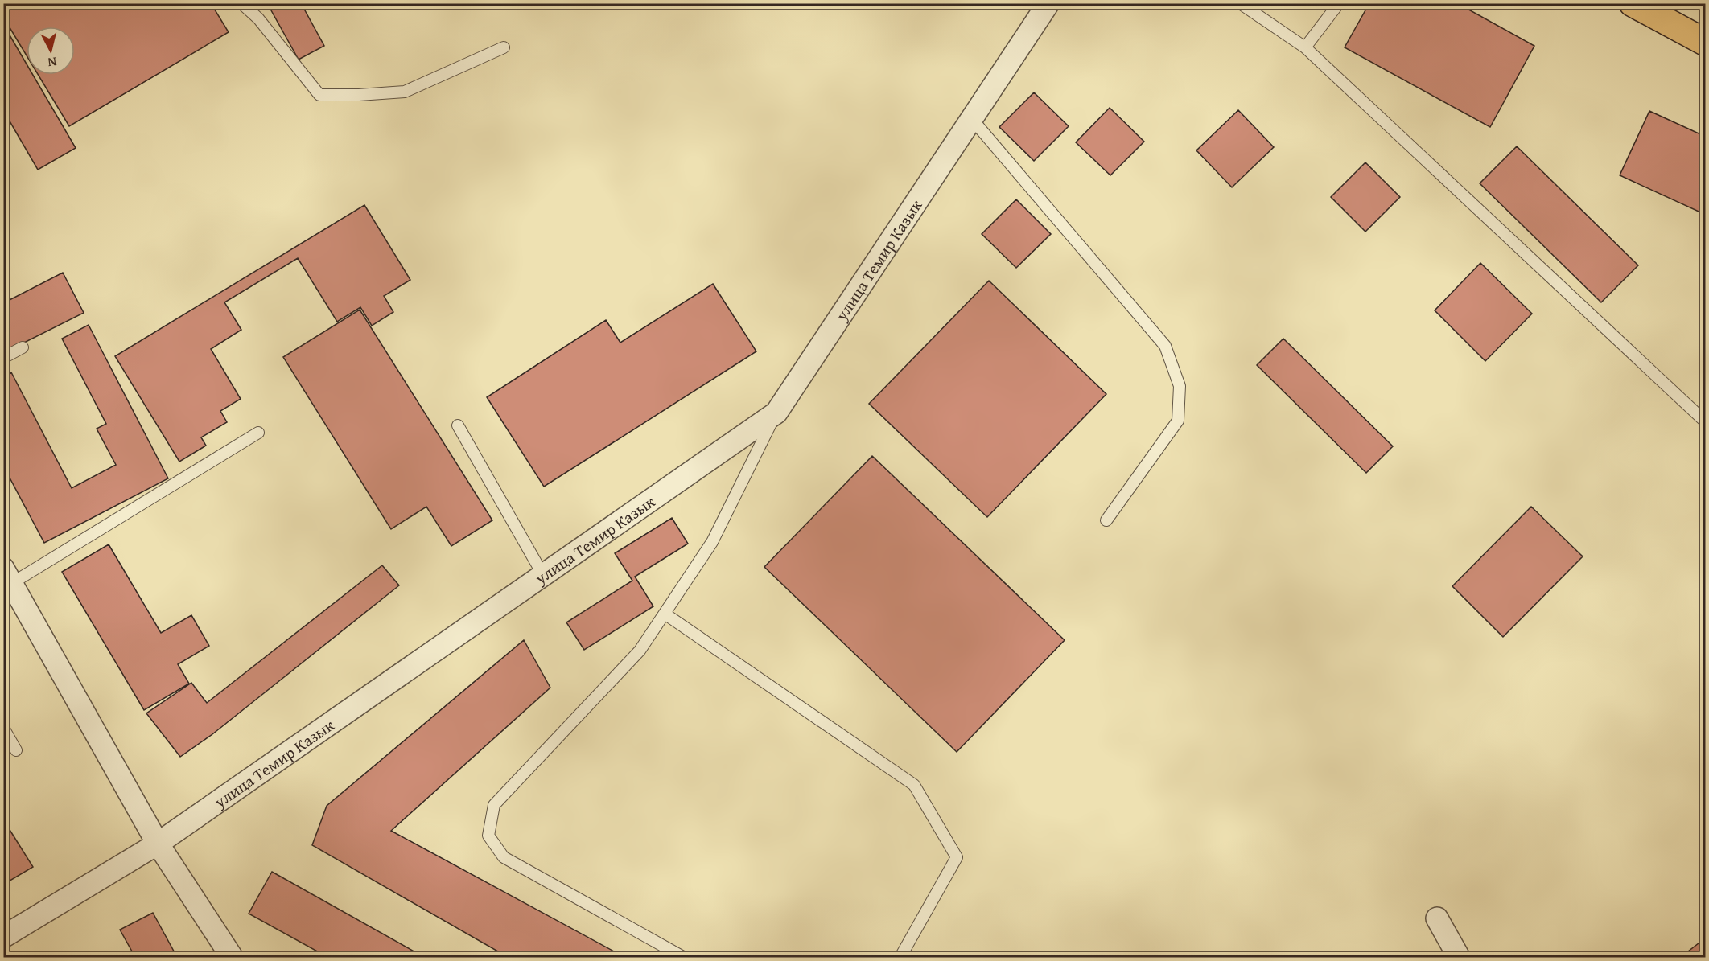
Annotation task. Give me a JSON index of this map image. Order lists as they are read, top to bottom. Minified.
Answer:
{"streets":{"street":["улица Темир Казык"]},"north":"bottom"}
